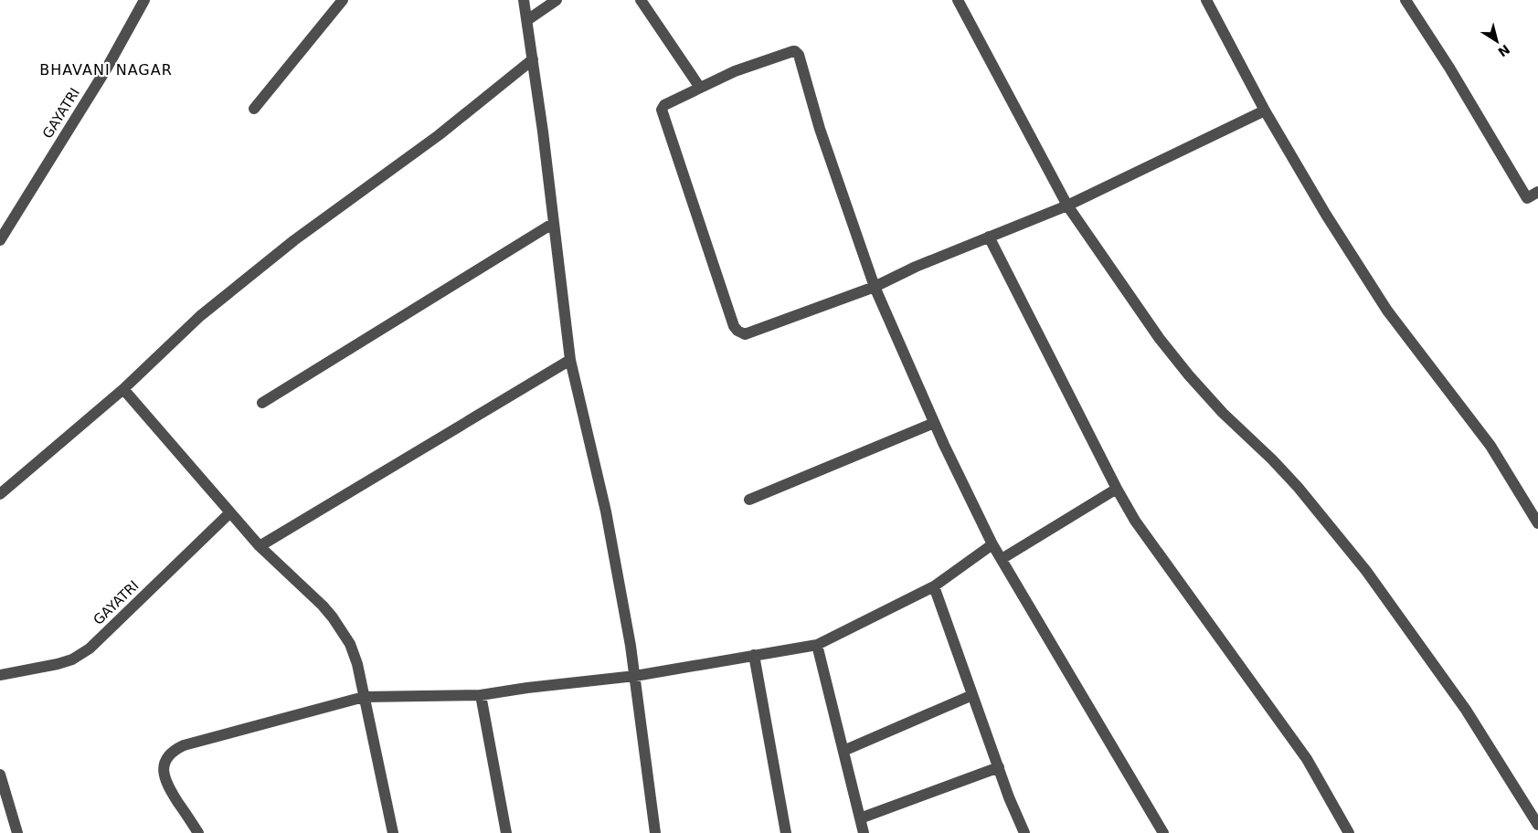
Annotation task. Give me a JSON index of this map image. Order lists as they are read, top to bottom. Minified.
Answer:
{"streets":{"street":["GAYATRI"]},"districts":["BHAVANI NAGAR"],"north":"bottom right"}
